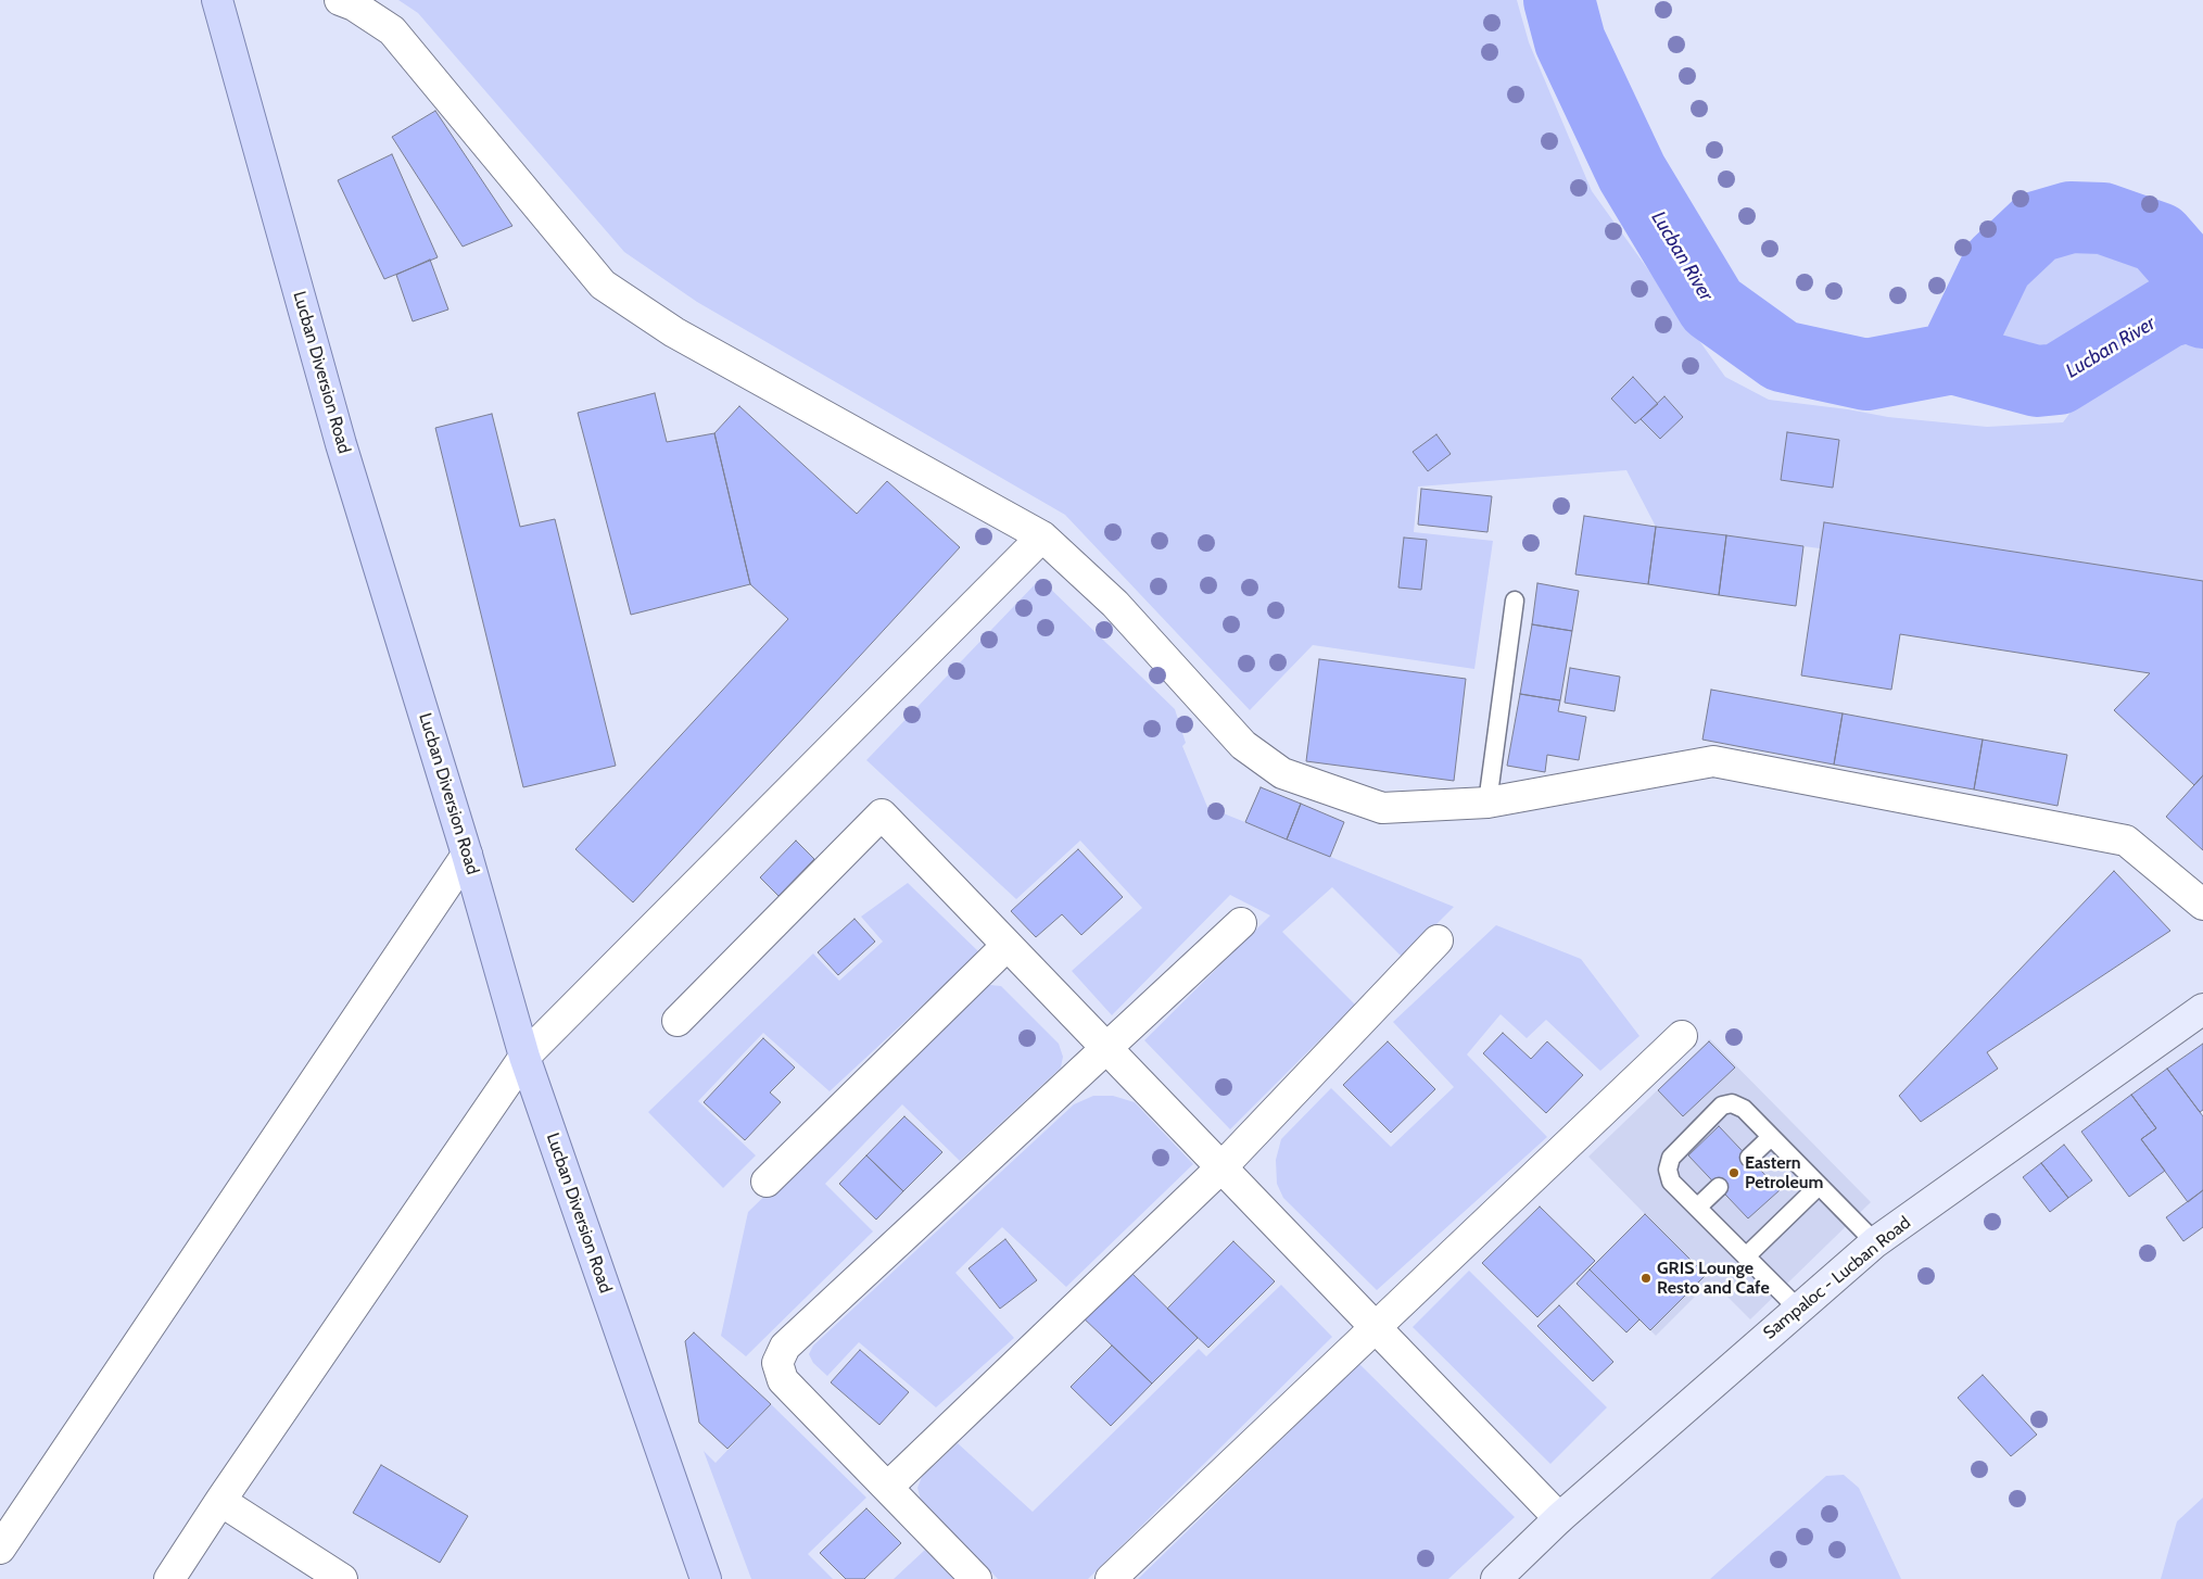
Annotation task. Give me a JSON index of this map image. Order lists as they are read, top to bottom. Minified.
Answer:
{"streets":{"main road":["Lucban Diversion Road","Sampaloc - Lucban Road"]},"water":["Lucban River"],"places":["Eastern Petroleum","GRIS Lounge Resto and Cafe"]}
